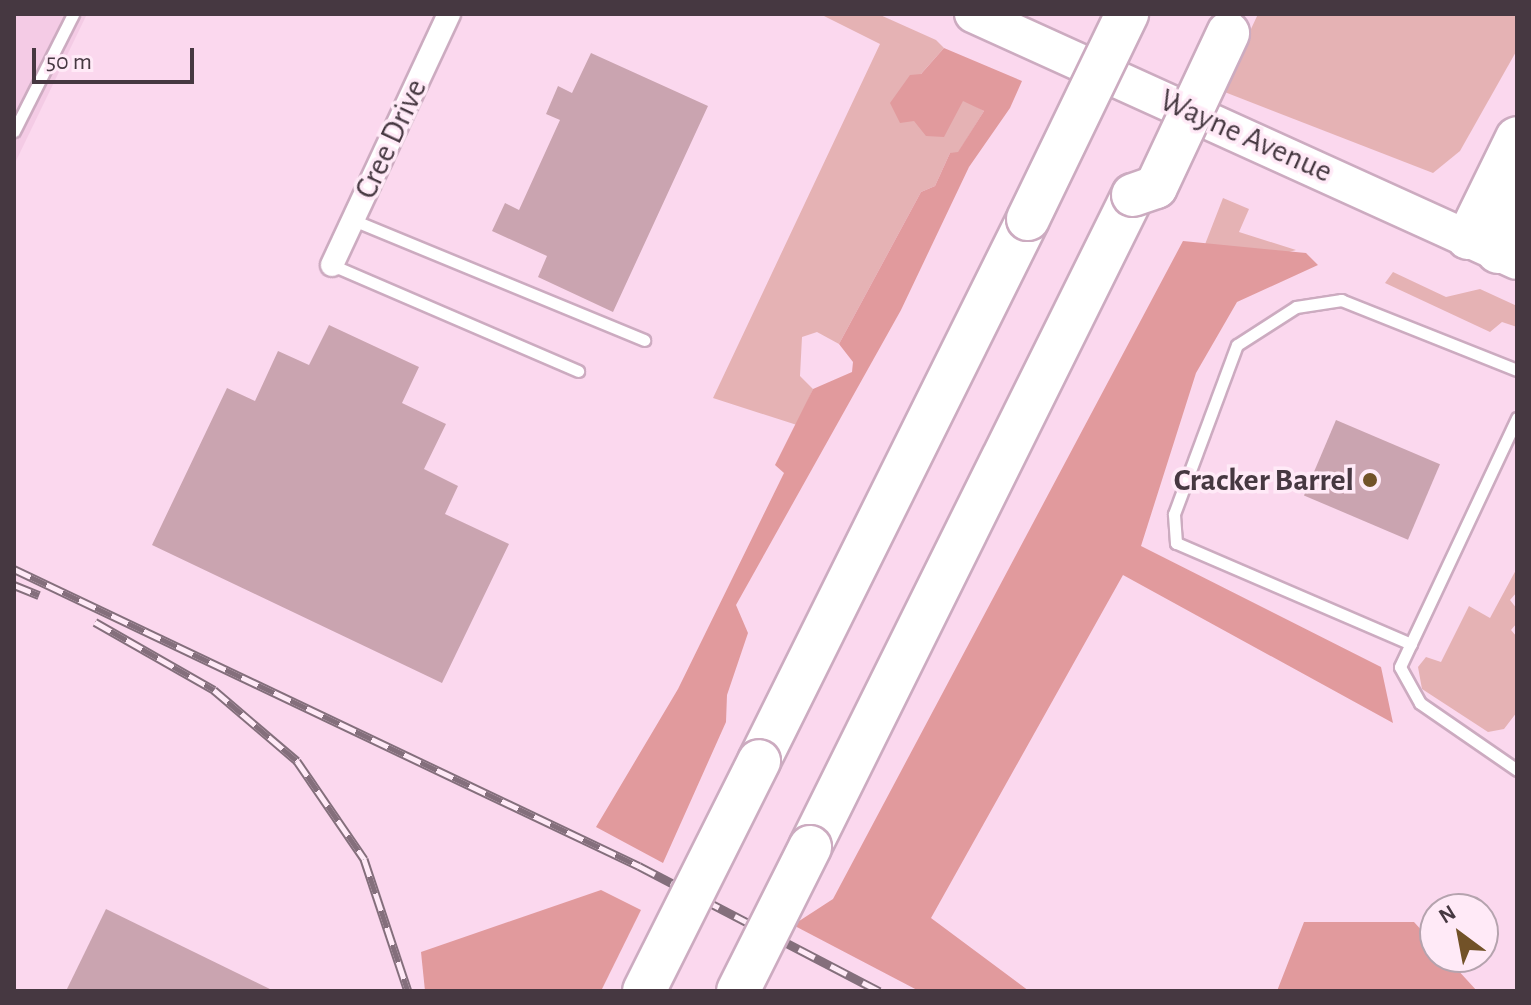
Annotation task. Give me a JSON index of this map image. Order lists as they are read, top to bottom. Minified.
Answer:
{"streets":{"main road":["Wayne Avenue"],"street":["Cree Drive"]},"places":["Cracker Barrel"],"scale_bar":"50 m","north":"top left"}
